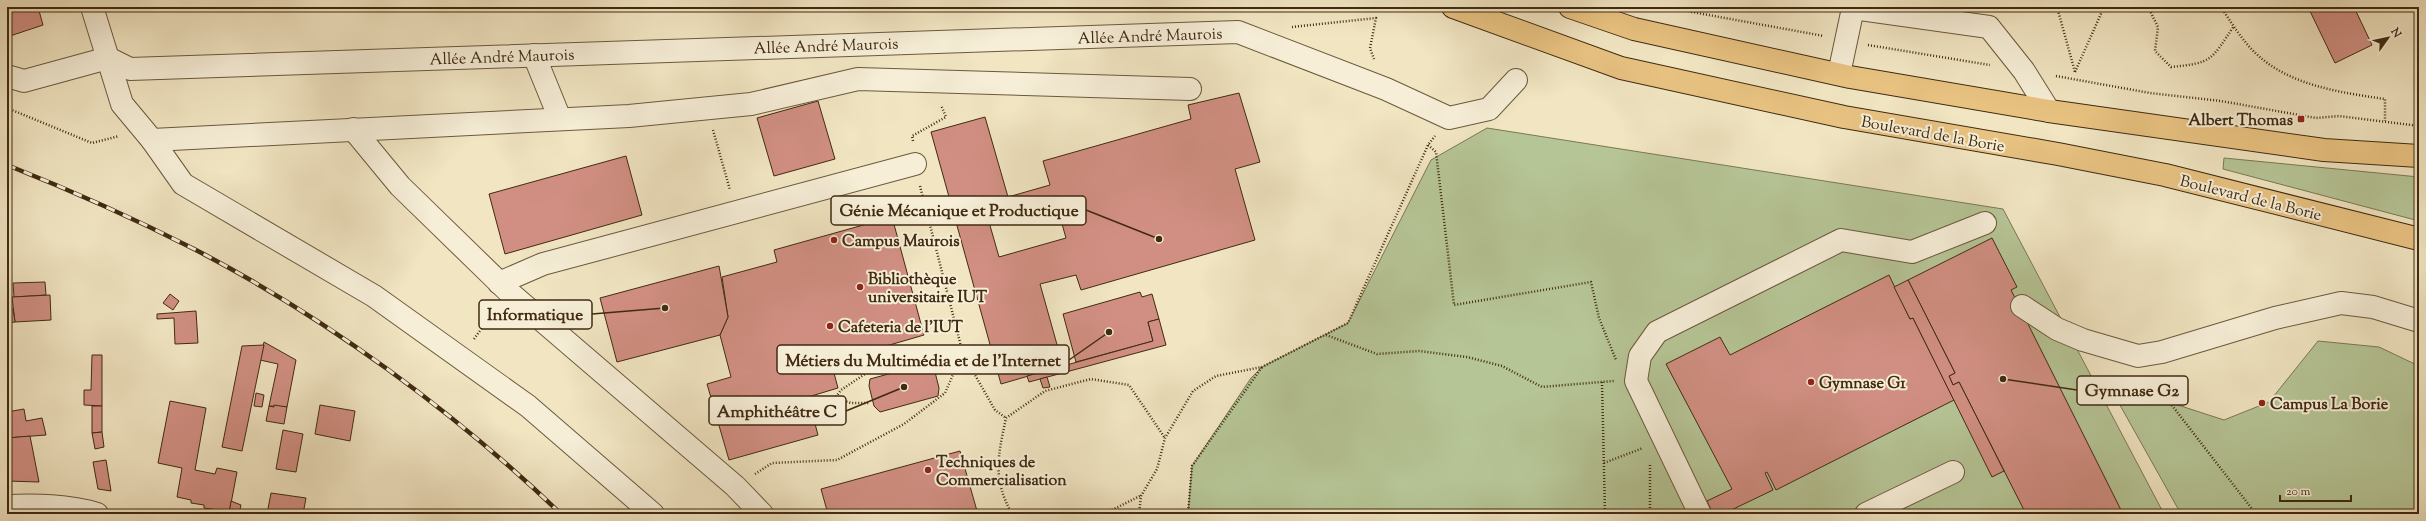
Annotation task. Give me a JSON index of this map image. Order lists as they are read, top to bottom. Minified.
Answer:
{"streets":{"main road":["Boulevard de la Borie"],"street":["Allée André Maurois"]},"places":{"transit":["Albert Thomas"],"other":["Génie Mécanique et Productique","Campus Maurois","Bibliothèque universitaire IUT","Informatique","Cafeteria de l'IUT","Métiers du Multimédia et de l'Internet","Gymnase G2","Gymnase G1","Amphithéâtre C","Campus La Borie","Techniques de Commercialisation"]},"scale_bar":"20 m","north":"top right"}
